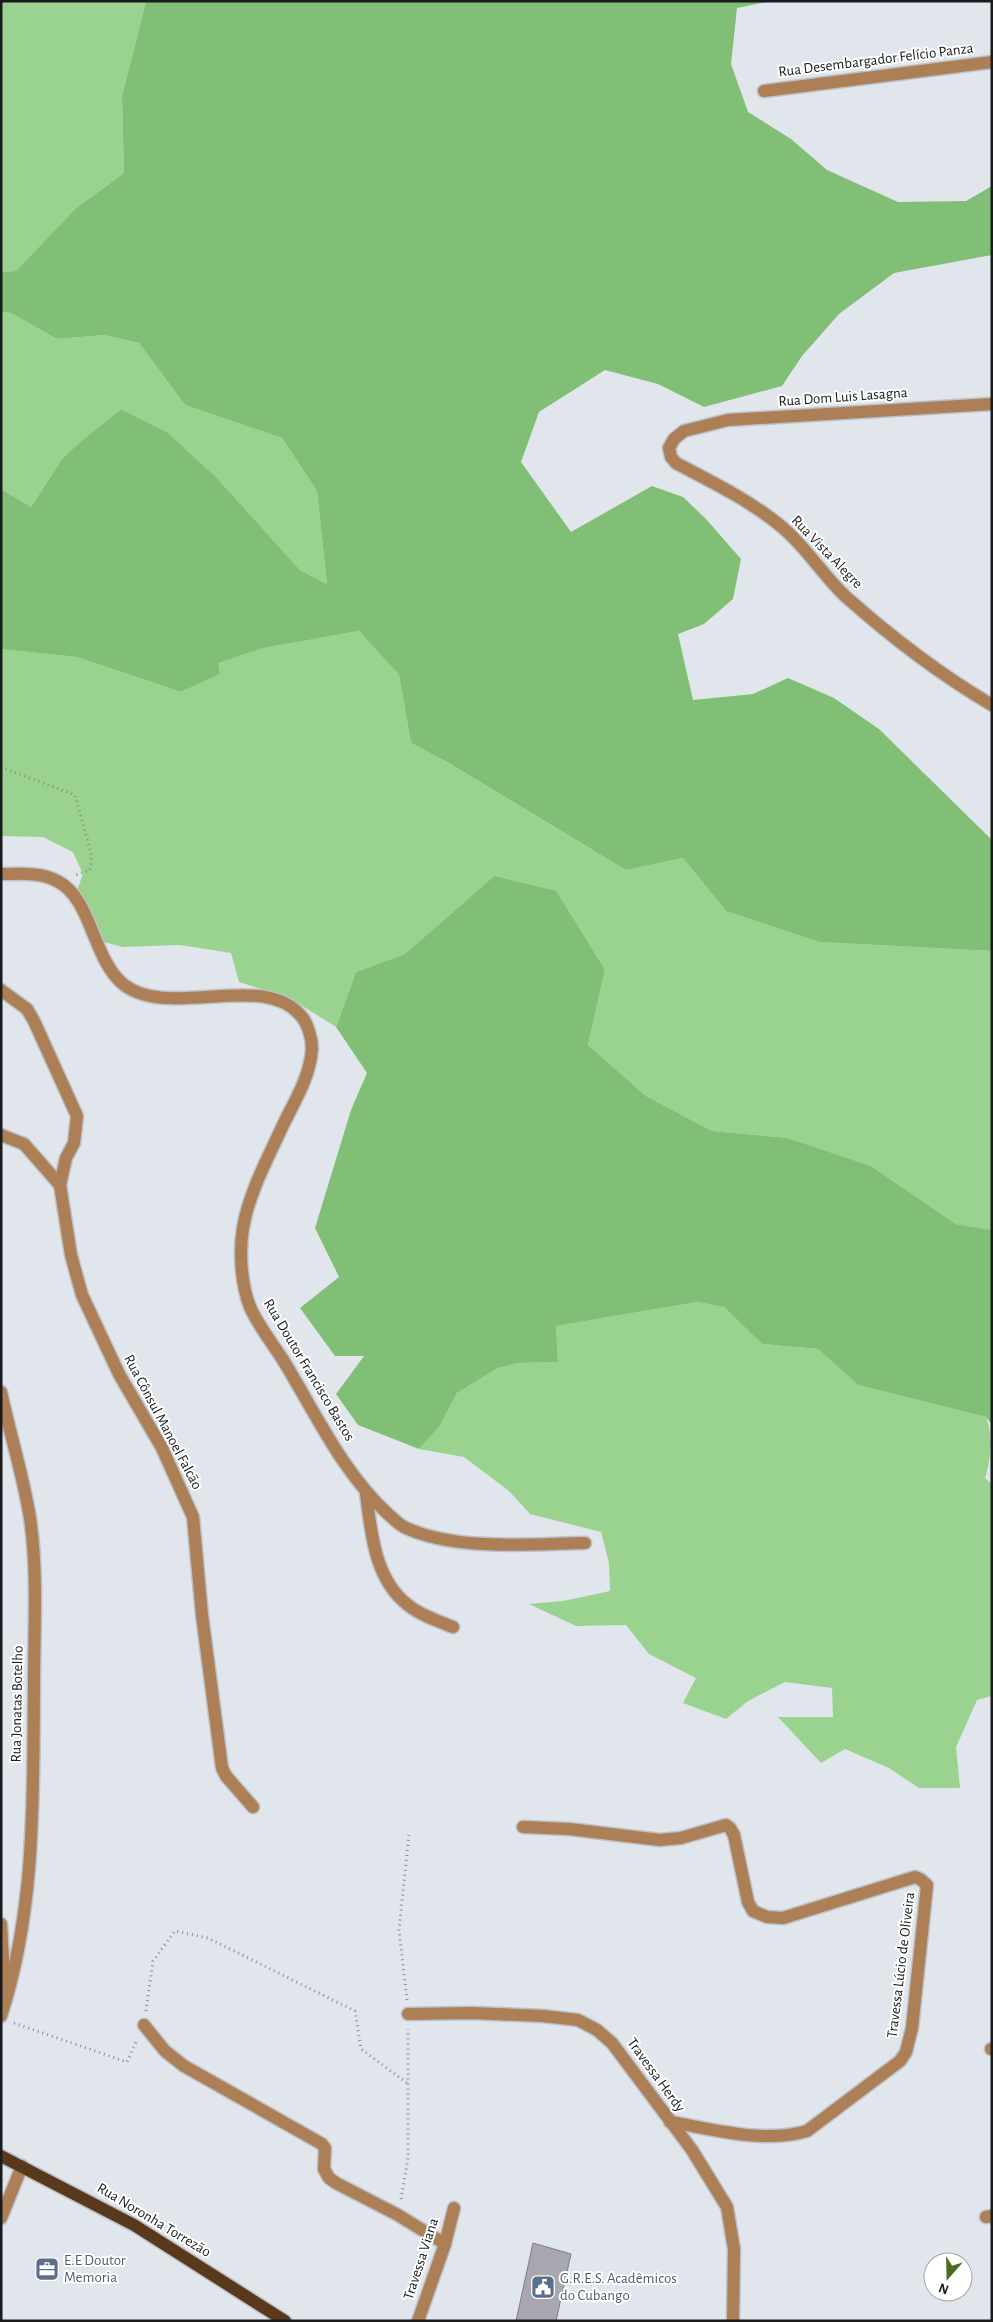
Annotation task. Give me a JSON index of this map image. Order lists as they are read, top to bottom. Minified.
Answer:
{"streets":{"main road":["Rua Noronha Torrezão"],"street":["Rua Desembargador Felício Panza","Rua Dom Luis Lasagna","Rua Vista Alegre","Rua Doutor Francisco Bastos","Rua Cônsul Manoel Falcão","Rua Jonatas Botelho","Travessa Lúcio de Oliveira","Travessa Herdy","Travessa Viana"]},"crossings":[["Rua Dom Luis Lasagna","Rua Vista Alegre"],["Travessa Lúcio de Oliveira","Travessa Herdy"]],"places":{"office":["E.E Doutor Memoria"],"public building":["G.R.E.S. Acadêmicos do Cubango"]},"north":"bottom"}
